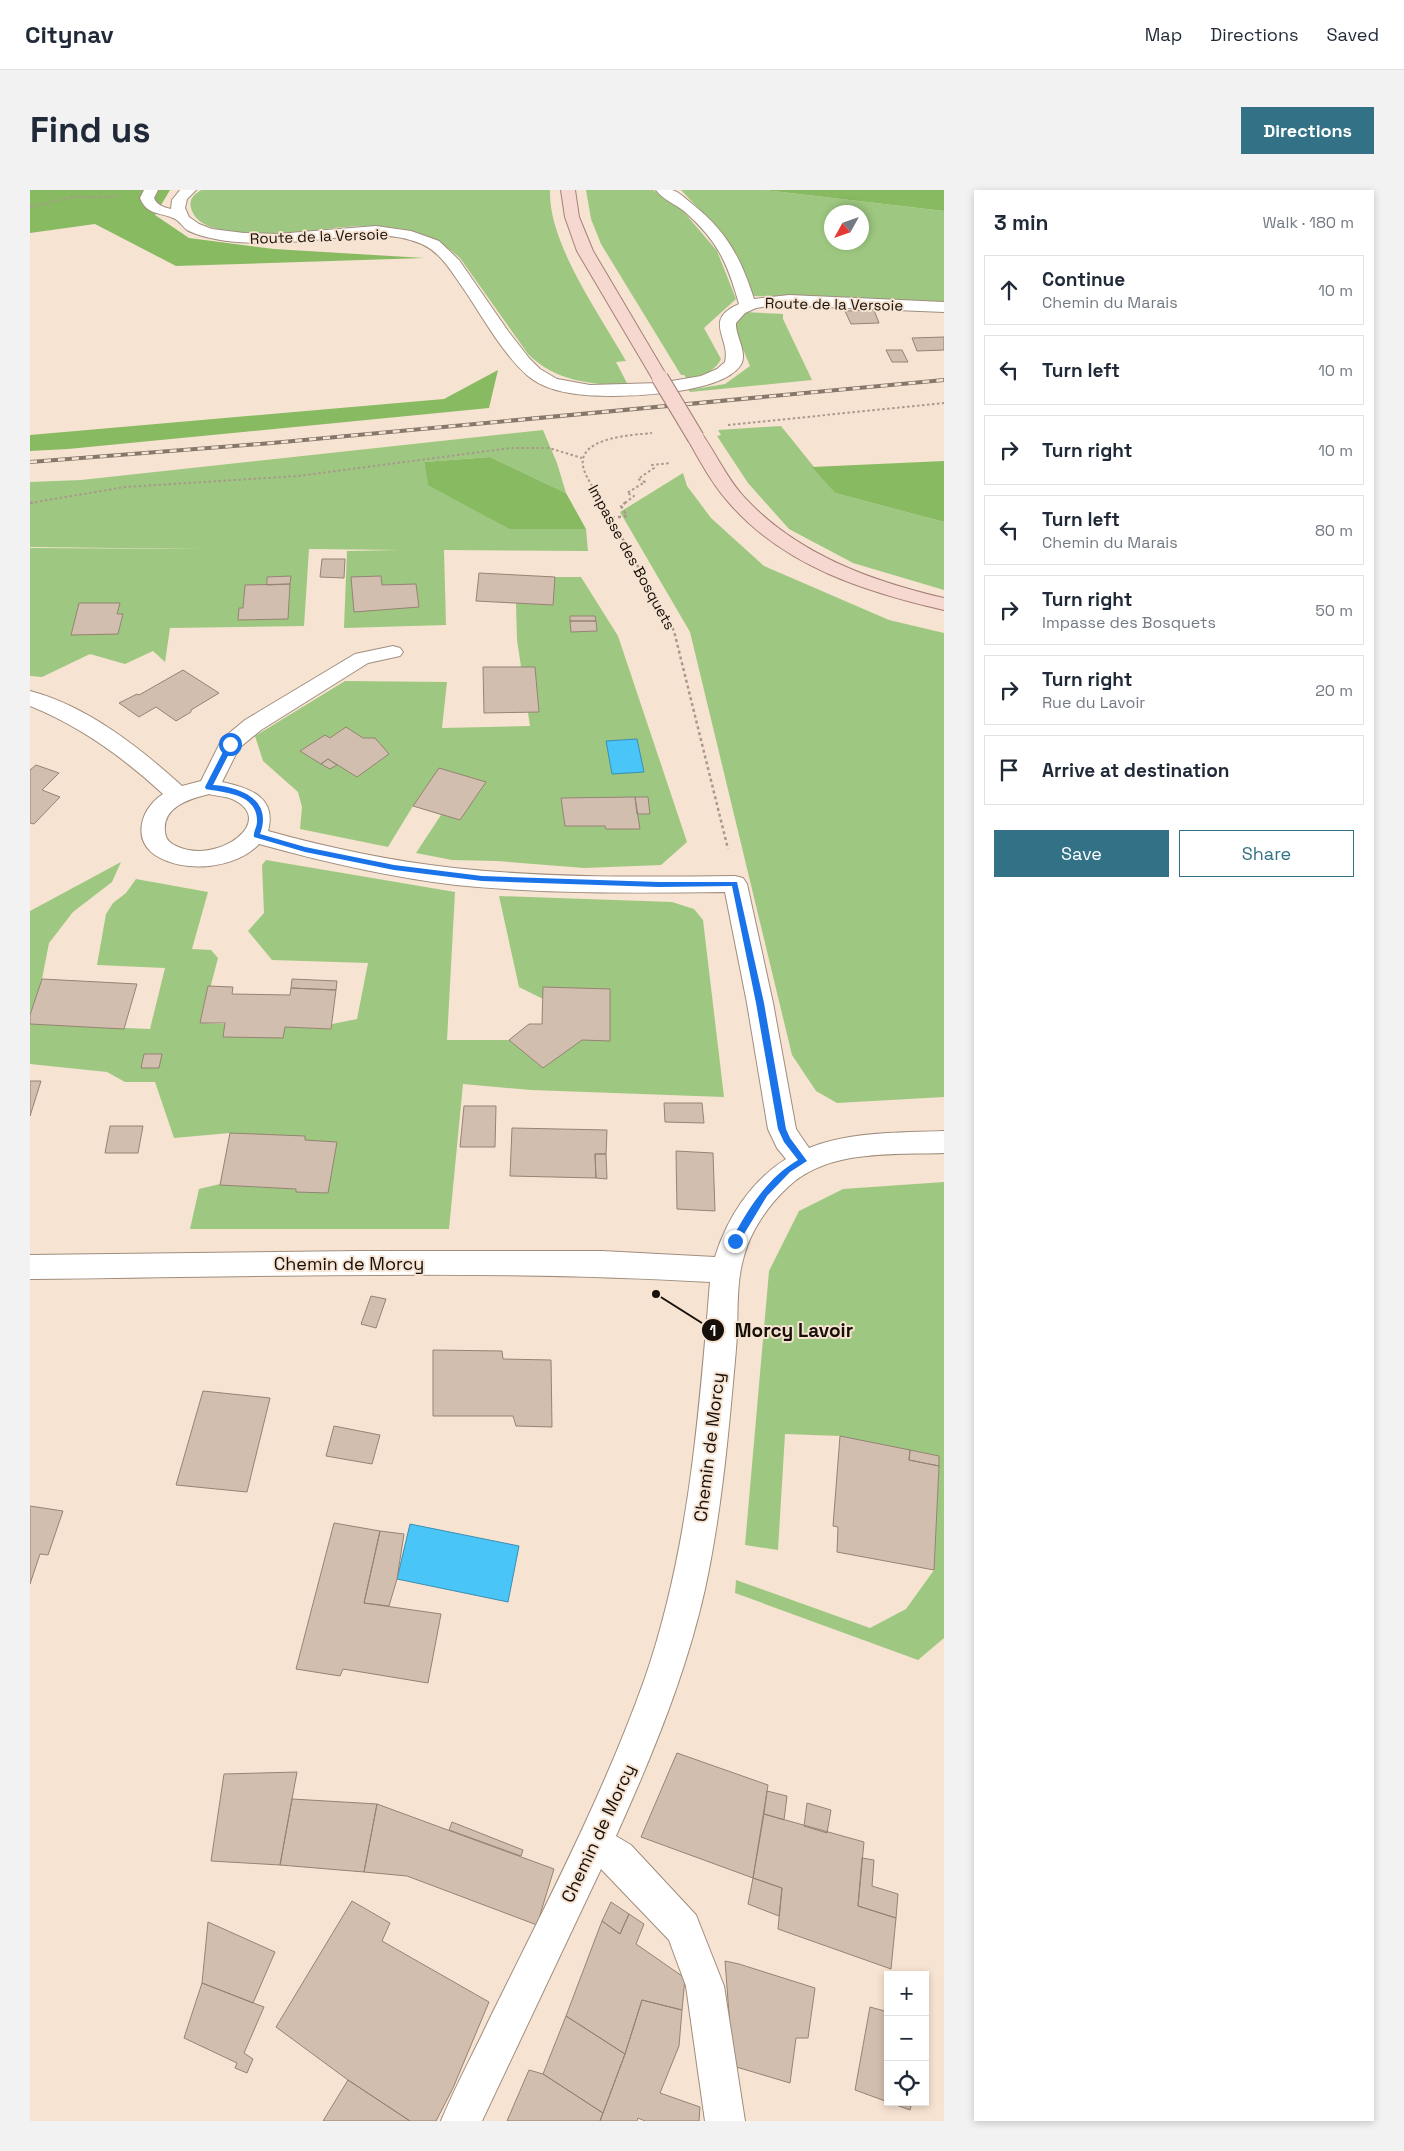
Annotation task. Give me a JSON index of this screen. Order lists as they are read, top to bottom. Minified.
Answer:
{"streets":{"street":["Route de la Versoie","Chemin de Morcy"],"path":["Impasse des Bosquets"]},"places":["Morcy Lavoir"],"north":"bottom left","page":{"header":"Citynav","nav":["Map","Directions","Saved"],"buttons":["Directions",["Save","Share"]],"title":"Find us","heading":["3 min","Walk · 180 m"],"list":[["Continue","Chemin du Marais","10 m"],["Turn left","10 m"],["Turn right","10 m"],["Turn left","Chemin du Marais","80 m"],["Turn right","Impasse des Bosquets","50 m"],["Turn right","Rue du Lavoir","20 m"],"Arrive at destination"],"map_buttons":["+","−"]}}
